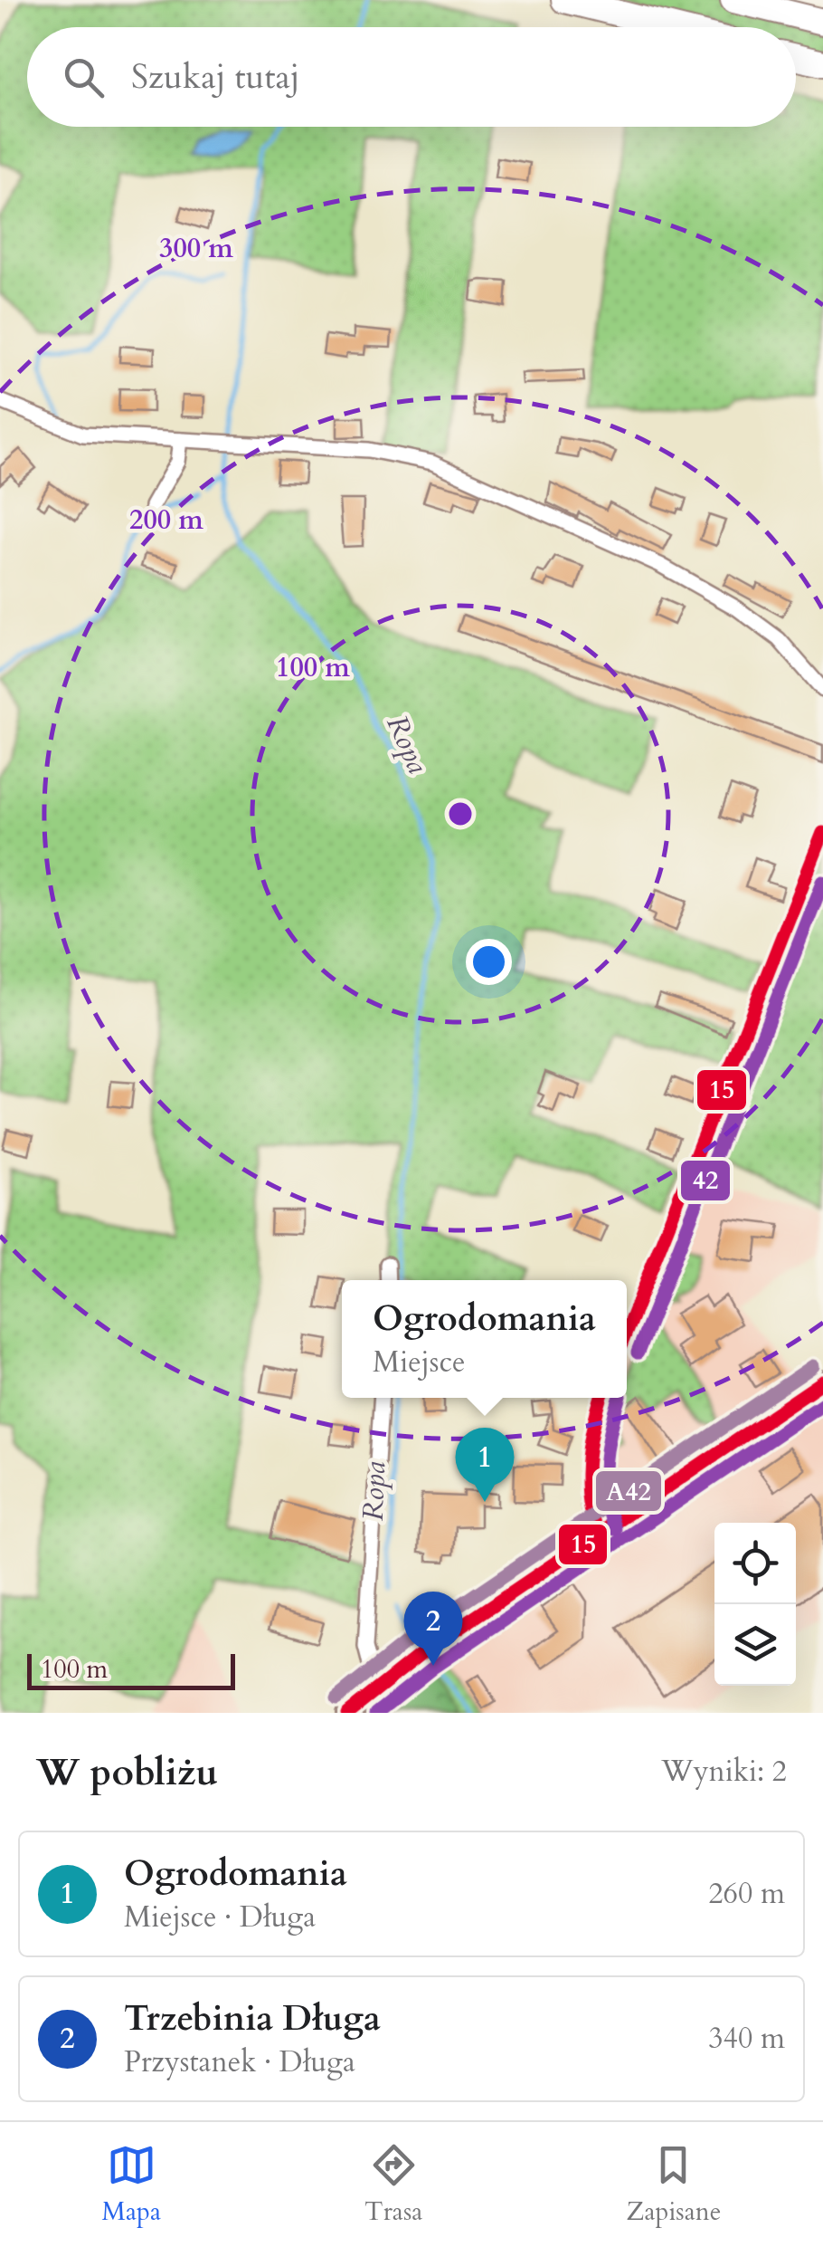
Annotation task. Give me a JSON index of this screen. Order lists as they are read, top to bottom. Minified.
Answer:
{"water":["Ropa"],"lines":["transit line 15","transit line 42","transit line A42"],"scale_bar":"100 m","page":{"search":"Szukaj tutaj","popup":["Ogrodomania","Miejsce"],"pins":["1","2"],"scale":"100 m","heading":["W pobliżu","Wyniki: 2"],"list":[{"mark":"1","name":"Ogrodomania","note":"Miejsce · Długa","value":"260 m"},{"mark":"2","name":"Trzebinia Długa","note":"Przystanek · Długa","value":"340 m"}],"nav":["Mapa","Trasa","Zapisane"]},"rings":["300 m","200 m","100 m"]}
